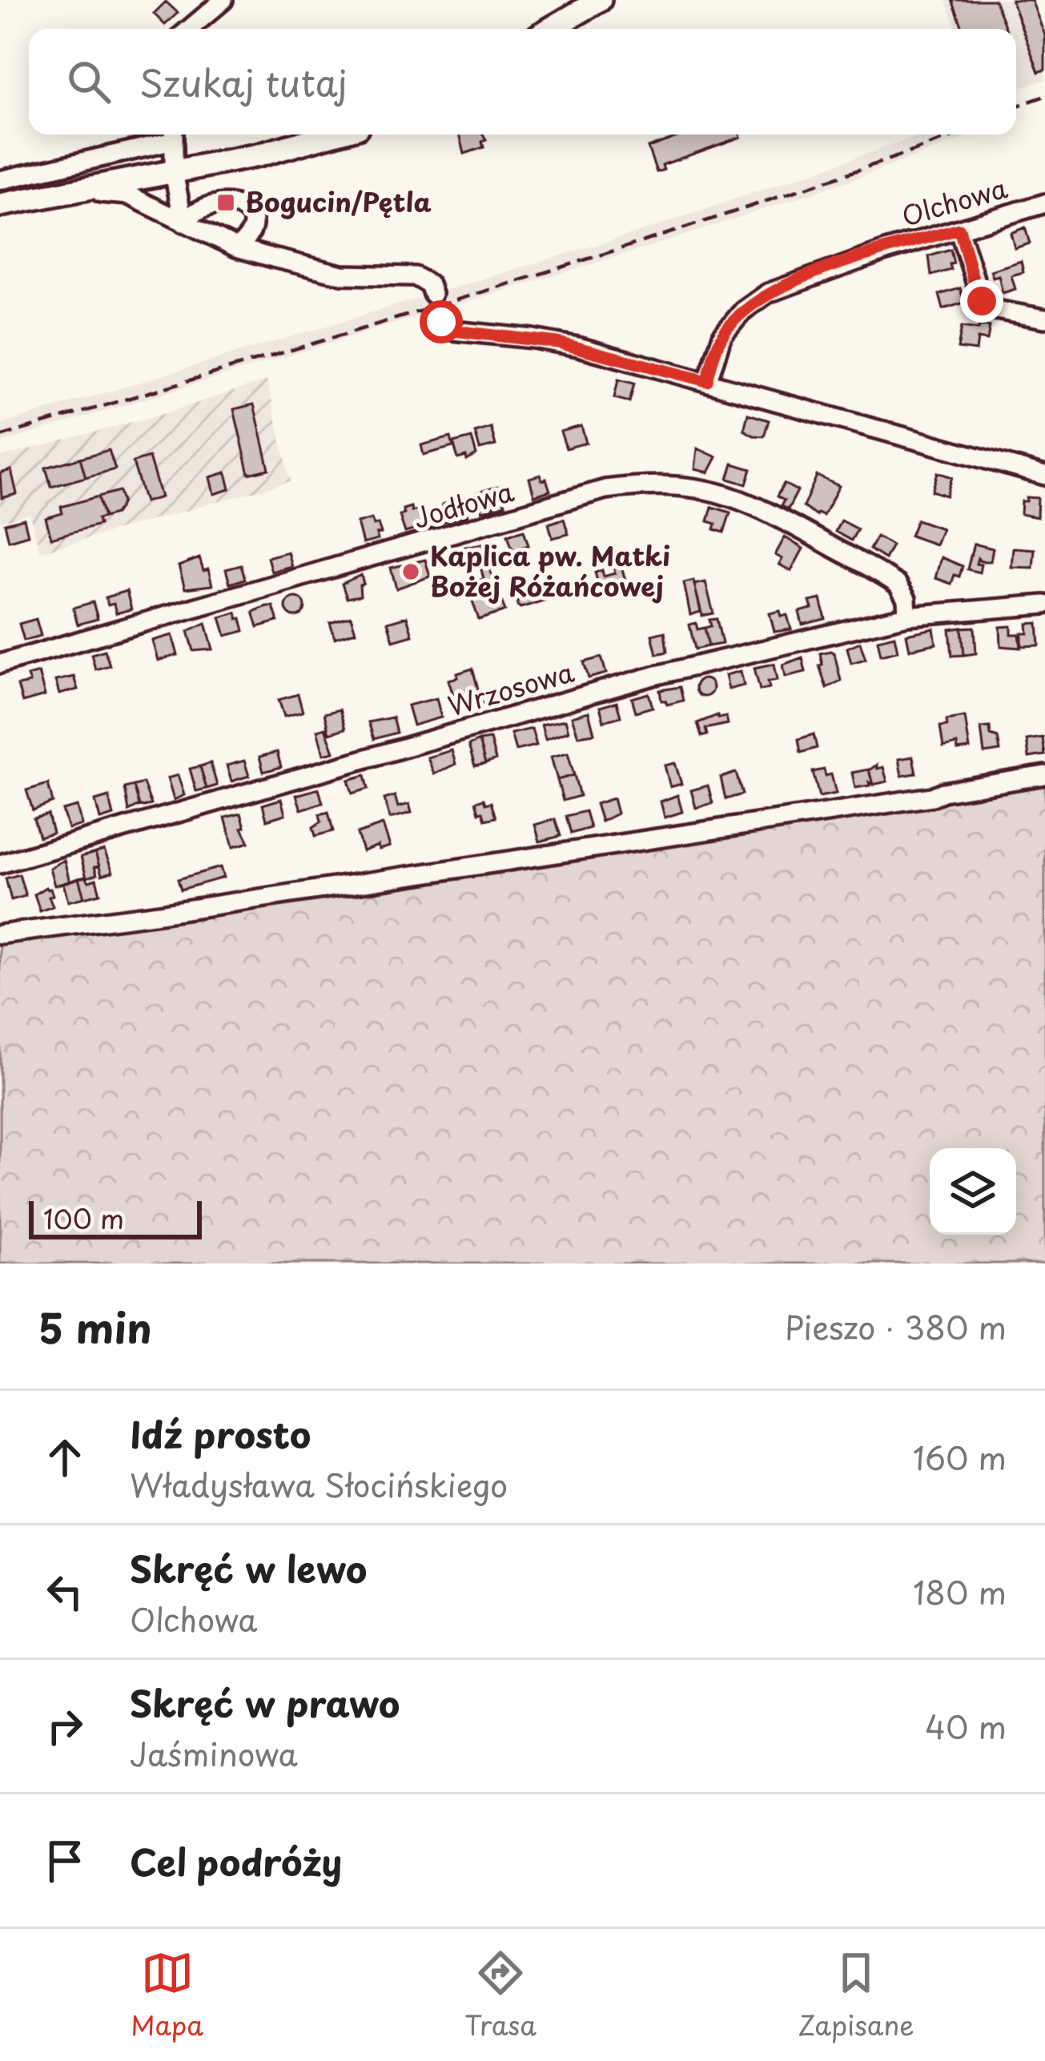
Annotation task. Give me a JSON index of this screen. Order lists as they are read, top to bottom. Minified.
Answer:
{"streets":{"street":["Olchowa","Jodłowa","Wrzosowa"]},"crossings":[["Jodłowa","Wrzosowa"]],"places":{"transit":["Bogucin/Pętla"],"other":["Kaplica pw. Matki Bożej Różańcowej"]},"scale_bar":"100 m","page":{"search":"Szukaj tutaj","scale":"100 m","heading":["5 min","Pieszo · 380 m"],"list":[["Idź prosto","Władysława Słocińskiego","160 m"],["Skręć w lewo","Olchowa","180 m"],["Skręć w prawo","Jaśminowa","40 m"],"Cel podróży"],"nav":["Mapa","Trasa","Zapisane"]}}
